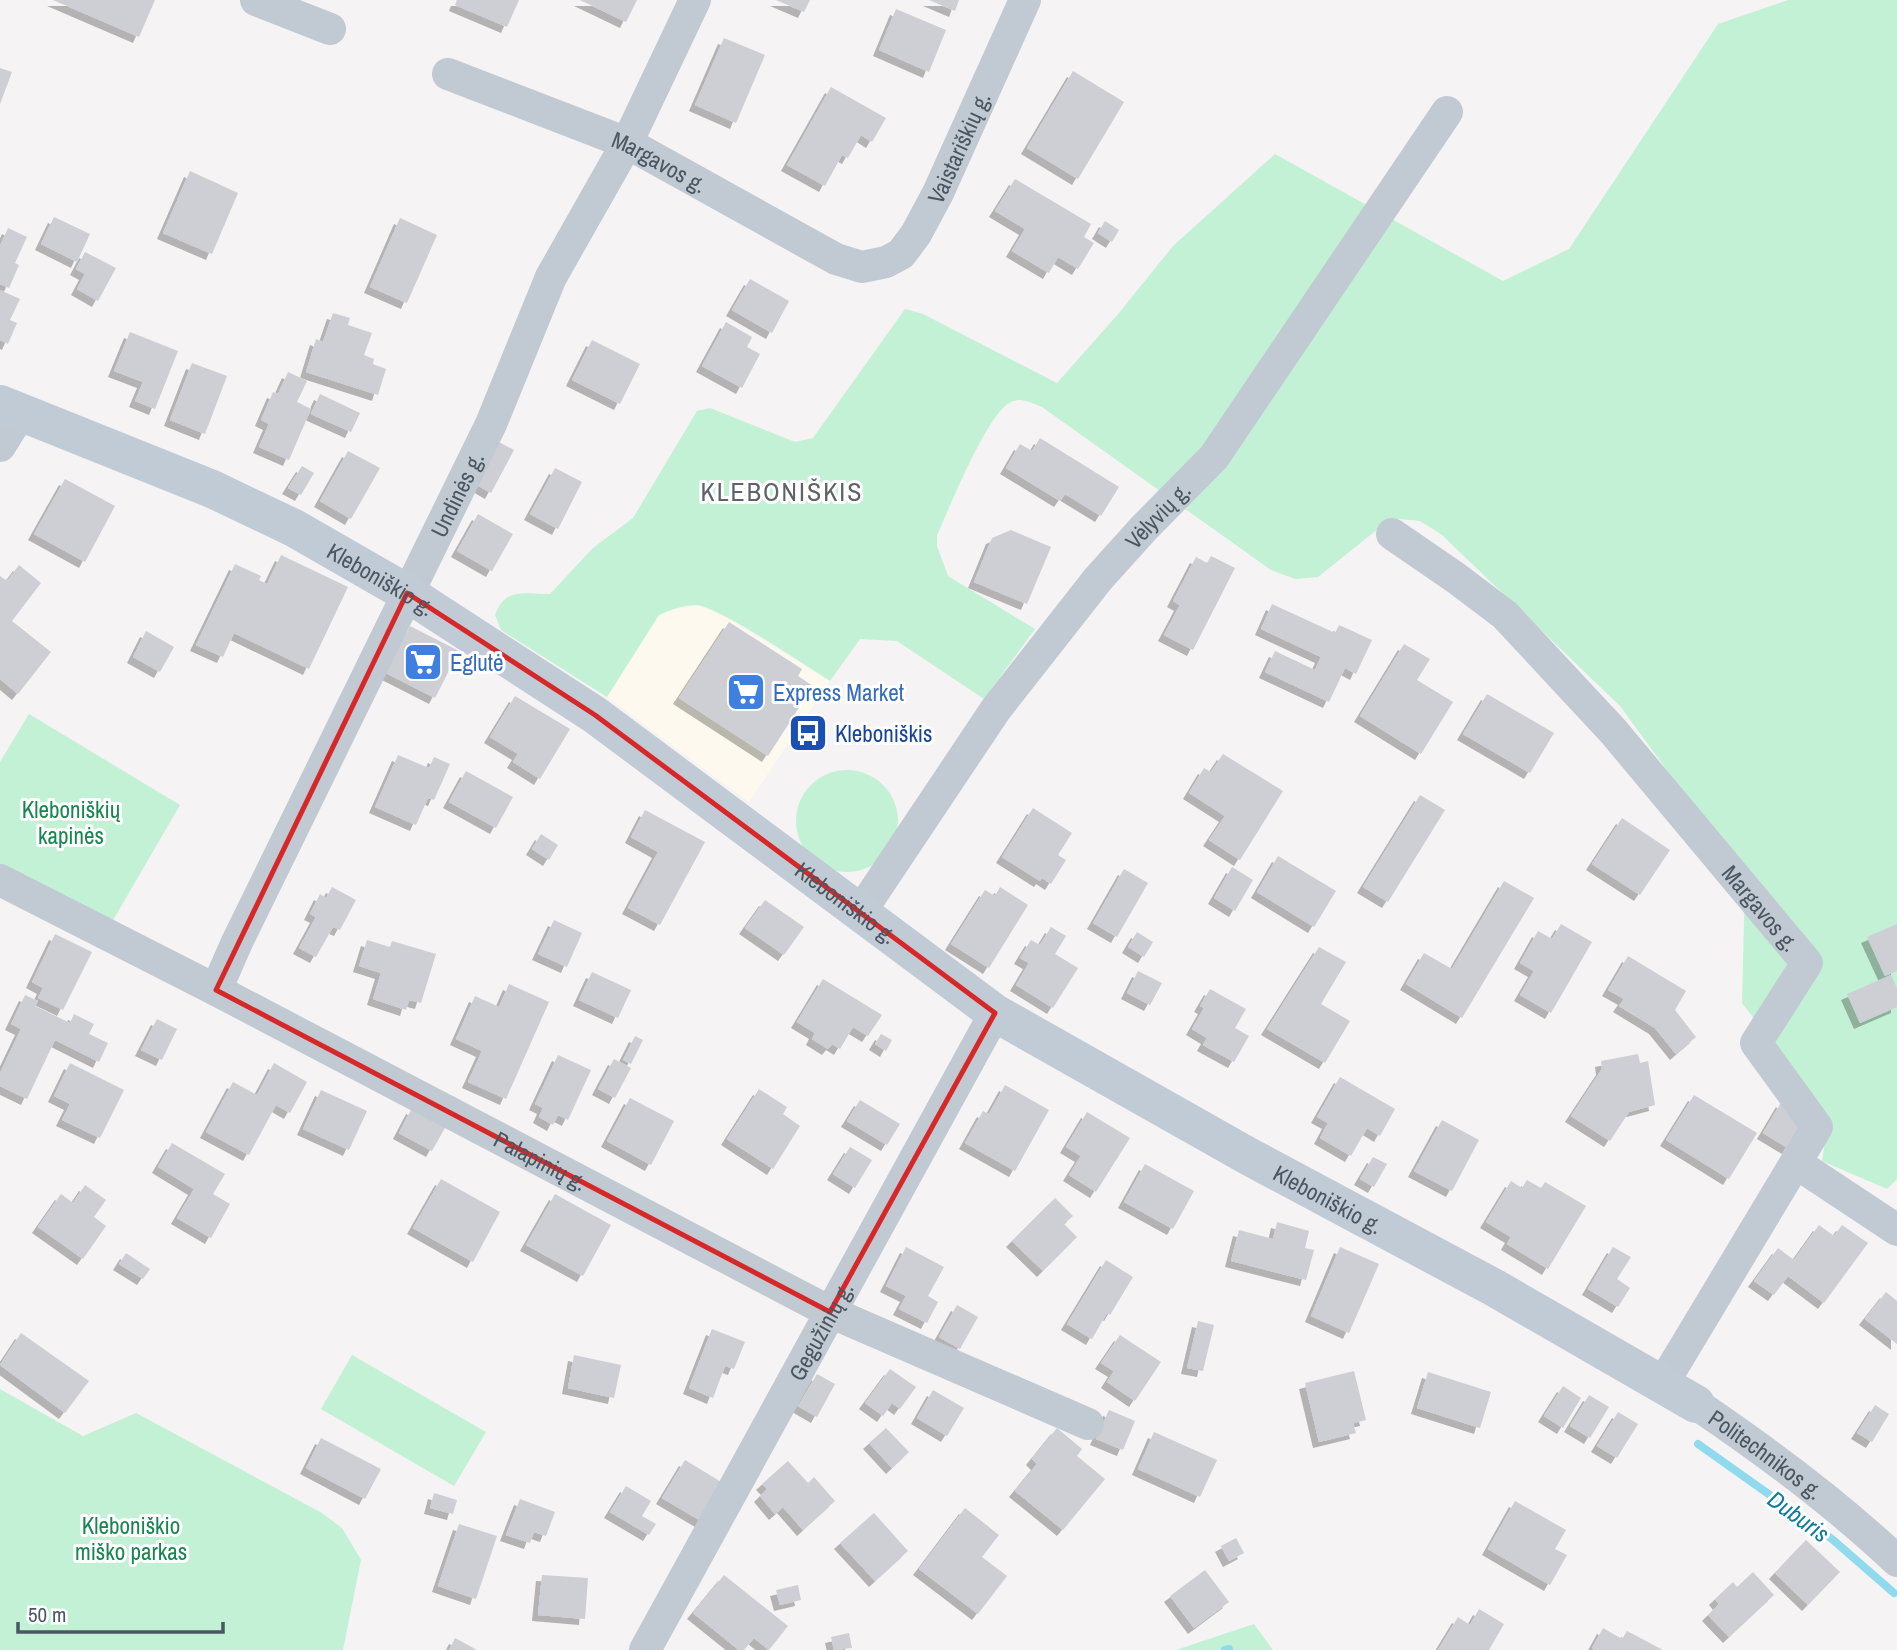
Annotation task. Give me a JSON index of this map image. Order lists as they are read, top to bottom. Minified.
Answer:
{"streets":{"street":["Vaistariškių g.","Margavos g.","Undinės g.","Vėlyvių g.","Kleboniškio g.","Palapinių g.","Gegužinių g.","Politechnikos g."]},"crossings":[["Vaistariškių g.","Margavos g."],["Margavos g.","Undinės g."],["Margavos g.","Kleboniškio g."],["Undinės g.","Kleboniškio g."],["Undinės g.","Palapinių g."],["Vėlyvių g.","Kleboniškio g."],["Kleboniškio g.","Gegužinių g."],["Kleboniškio g.","Politechnikos g."],["Palapinių g.","Gegužinių g."]],"districts":["KLEBONIŠKIS"],"water":["Duburis"],"parks":["Kleboniškių kapinės","Kleboniškio miško parkas"],"places":{"supermarket":["Eglutė","Express Market"],"bus stop":["Kleboniškis"]},"scale_bar":"50 m"}
